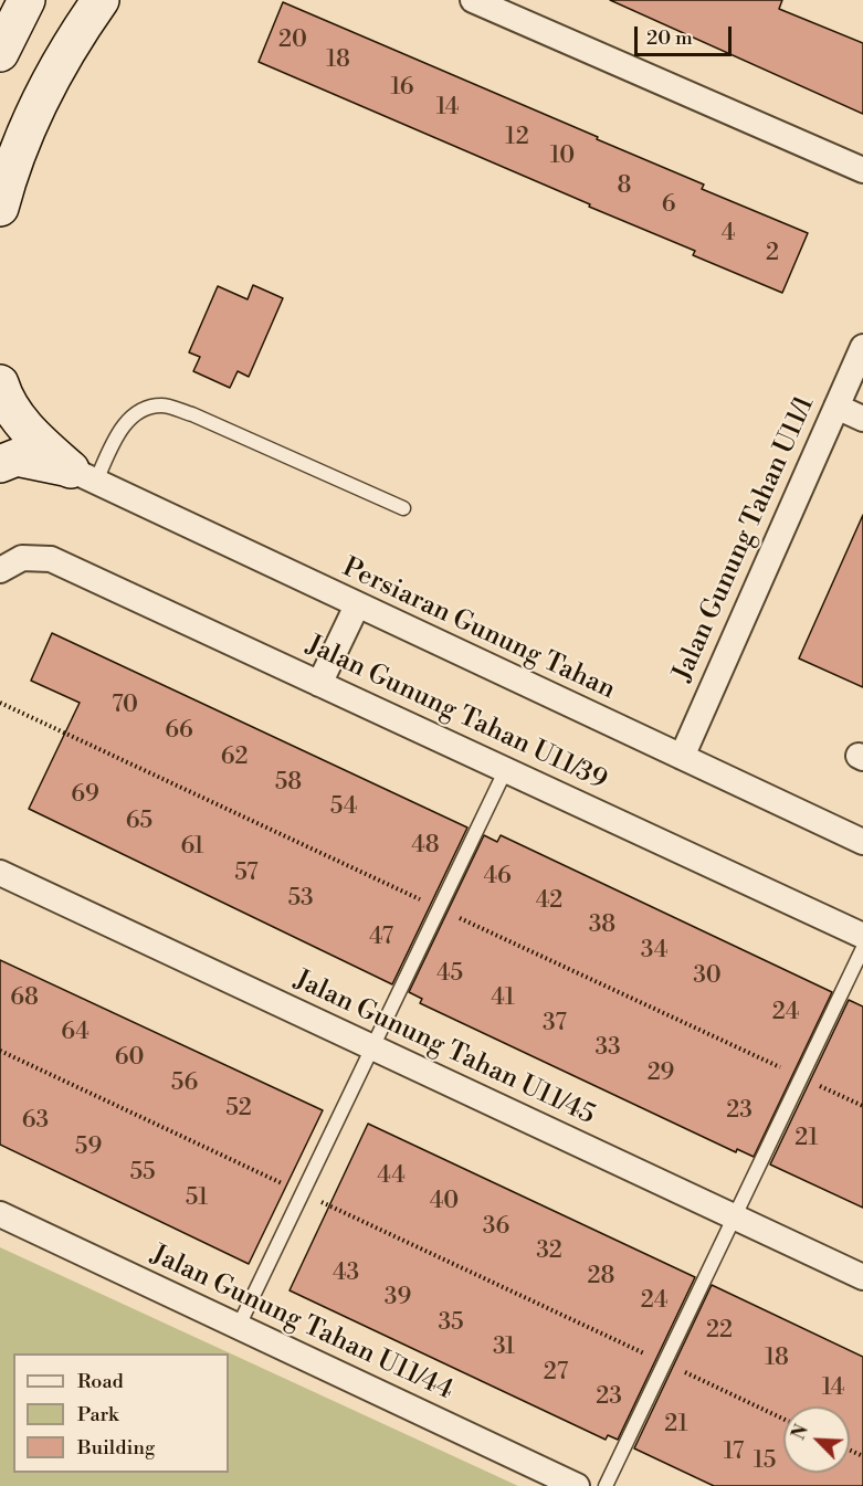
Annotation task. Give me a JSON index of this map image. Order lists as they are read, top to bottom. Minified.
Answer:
{"streets":{"street":["Jalan Gunung Tahan U11/1","Persiaran Gunung Tahan","Jalan Gunung Tahan U11/39","Jalan Gunung Tahan U11/45","Jalan Gunung Tahan U11/44"]},"crossings":[["Jalan Gunung Tahan U11/1","Persiaran Gunung Tahan"]],"house_numbers":["20","18","16","14","12","10","8","6","4","2","70","66","62","58","69","54","65","48","61","57","46","53","42","38","47","34","45","30","68","41","24","37","64","33","60","29","56","52","23","63","21","59","55","44","51","40","36","32","43","28","39","24","35","22","31","18","27","14","23","21","17","15"],"legend":["Road","Park","Building"],"scale_bar":"20 m","north":"top left"}
